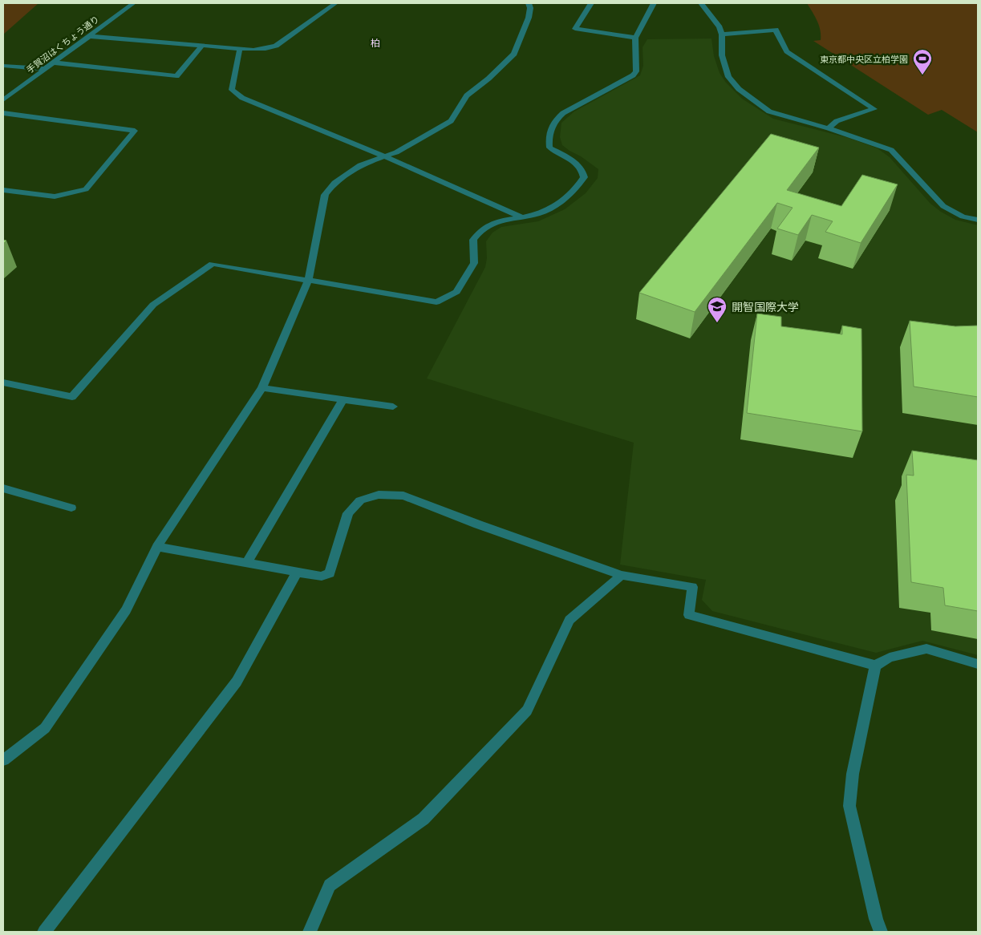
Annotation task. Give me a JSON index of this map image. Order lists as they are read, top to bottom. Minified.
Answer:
{"streets":{"street":["手賀沼はくちょう通り"]},"districts":["柏"],"places":{"sports":["東京都中央区立柏学園"],"school or university":["開智国際大学"]}}
